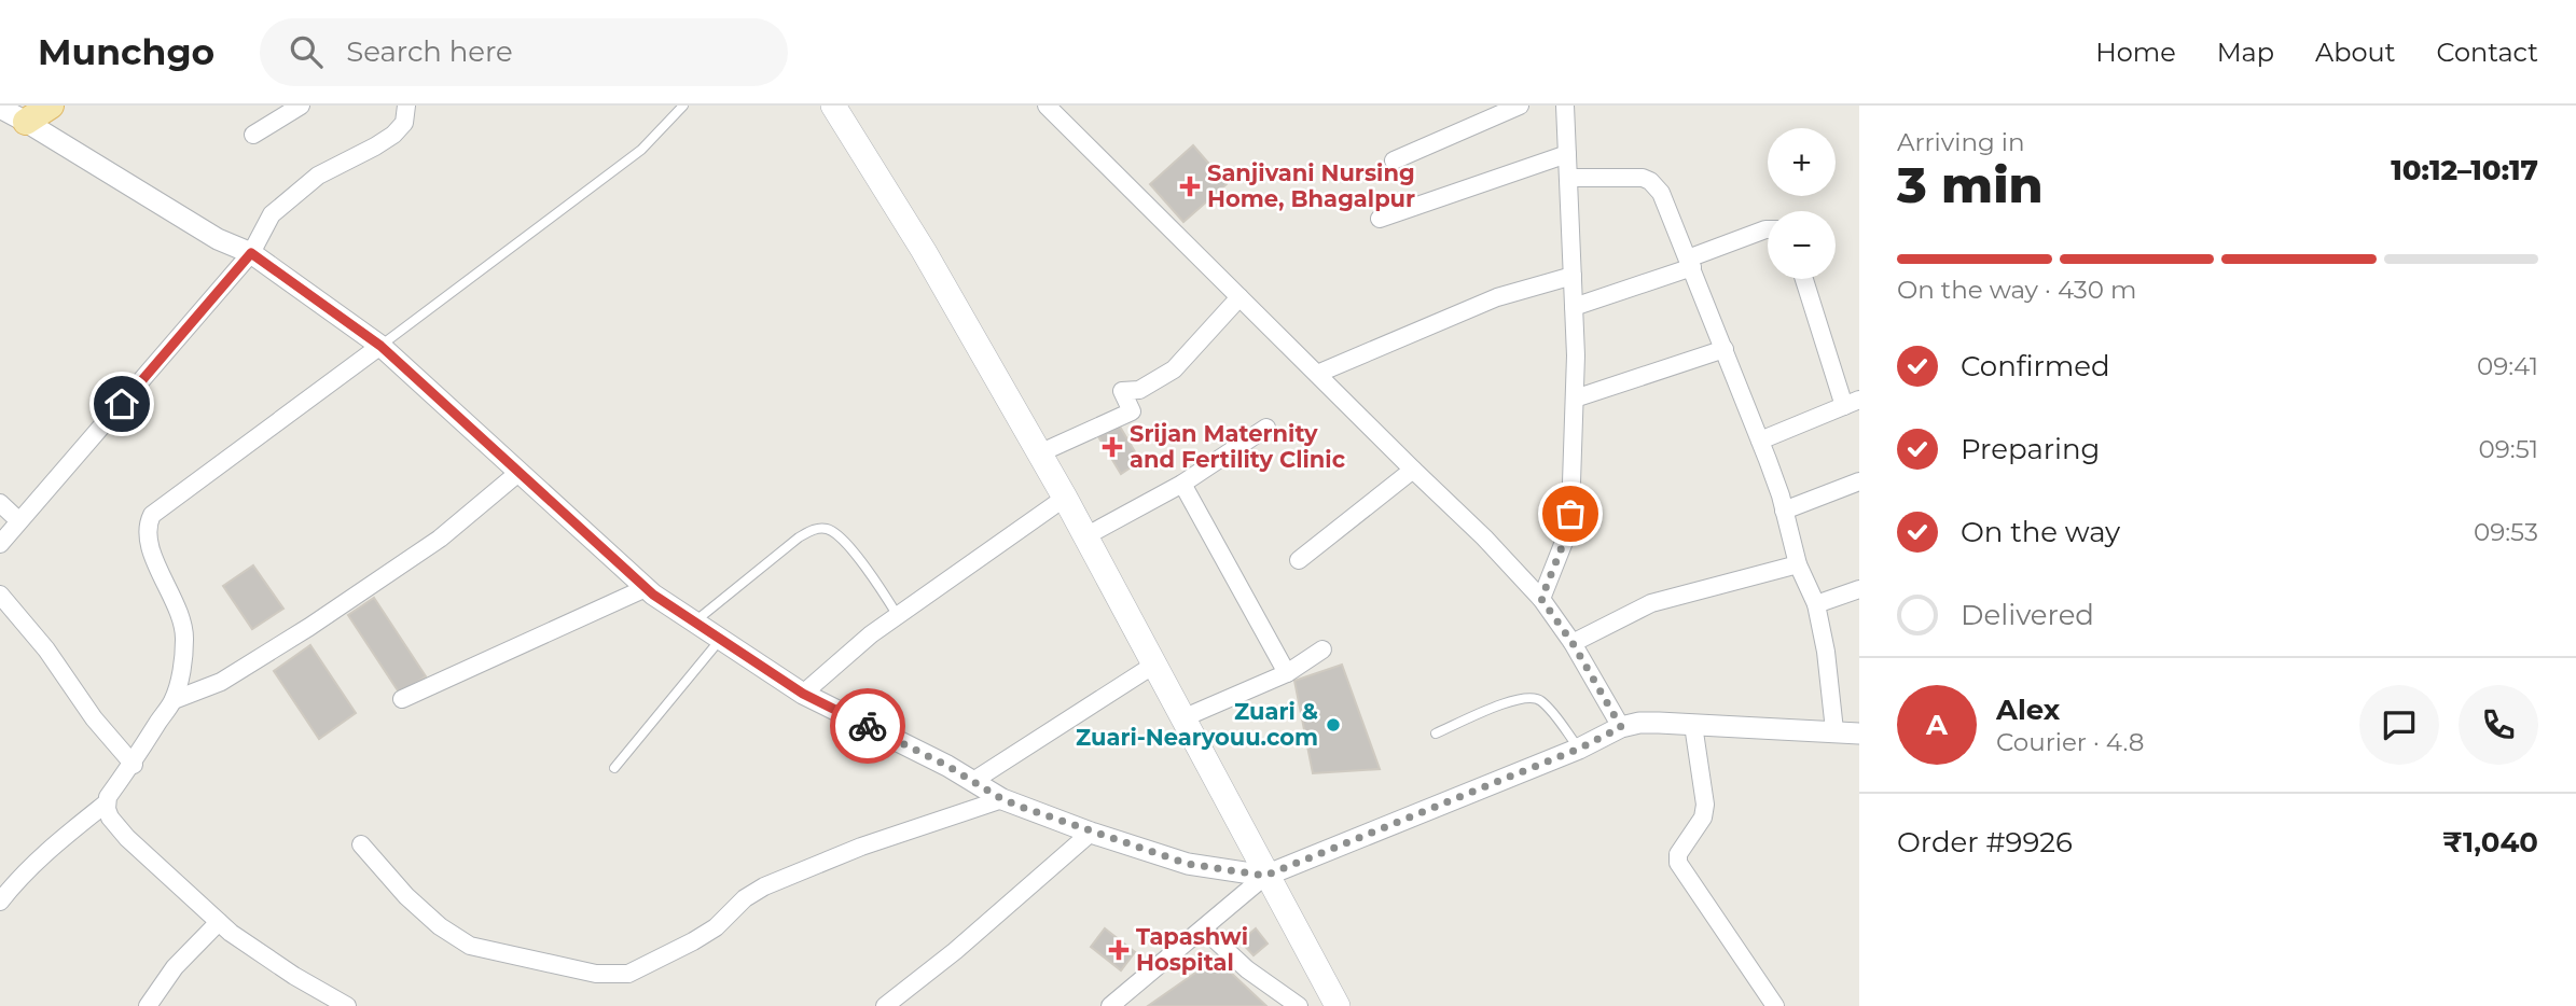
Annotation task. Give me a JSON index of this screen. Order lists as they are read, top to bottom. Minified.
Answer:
{"places":{"health":["Sanjivani Nursing Home, Bhagalpur","Srijan Maternity and Fertility Clinic","Tapashwi Hospital"],"other":["Zuari & Zuari-Nearyouu.com"]},"page":{"header":"Munchgo","search":"Search here","nav":["Home","Map","About","Contact"],"heading":["3 min","Arriving in","10:12–10:17"],"panel":["Alex","Courier · 4.8","Order #9926","₹1,040"],"map_buttons":["+","−"],"bar":"On the way · 430 m","list":[["Confirmed","09:41"],["Preparing","09:51"],["On the way","09:53"],"Delivered"],"round":"A"}}
